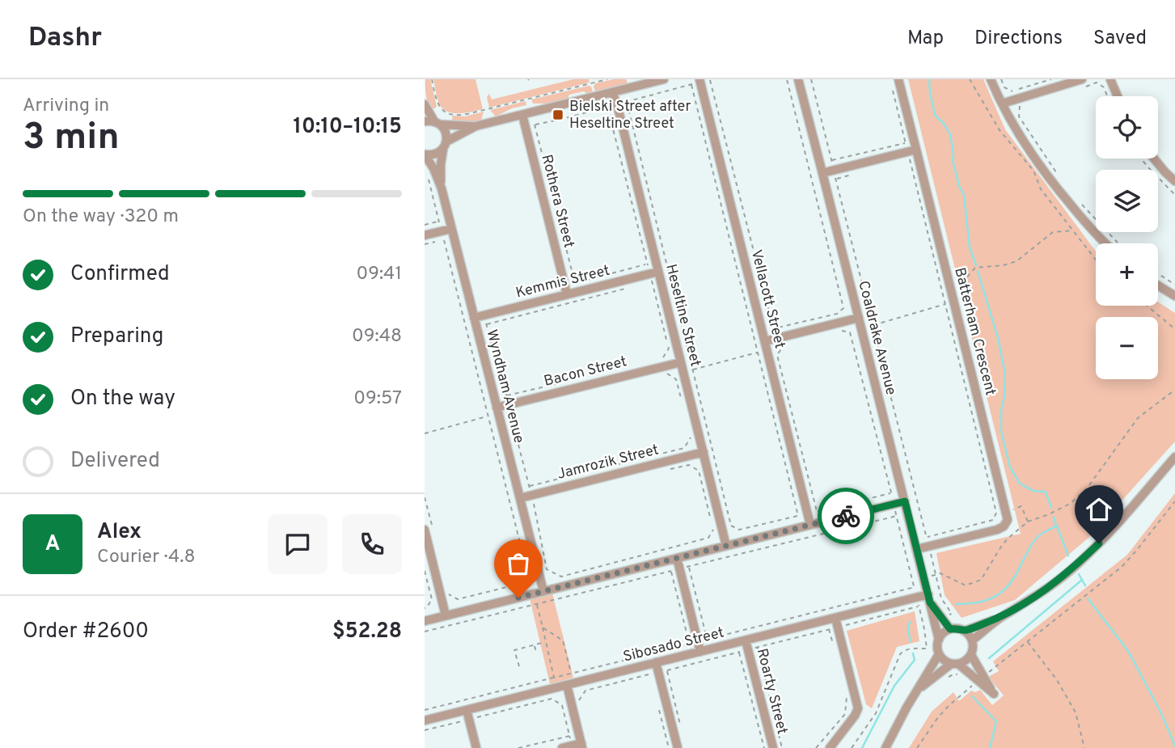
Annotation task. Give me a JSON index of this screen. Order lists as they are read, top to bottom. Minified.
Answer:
{"streets":{"street":["Rothera Street","Kemmis Street","Vellacott Street","Heseltine Street","Batterham Crescent","Coaldrake Avenue","Bacon Street","Wyndham Avenue","Jamrozik Street","Sibosado Street","Roarty Street"]},"crossings":[["Rothera Street","Kemmis Street"],["Kemmis Street","Heseltine Street"],["Kemmis Street","Wyndham Avenue"],["Heseltine Street","Bacon Street"],["Heseltine Street","Jamrozik Street"],["Coaldrake Avenue","Sibosado Street"],["Bacon Street","Wyndham Avenue"],["Wyndham Avenue","Jamrozik Street"],["Sibosado Street","Roarty Street"]],"places":{"transit":["Bielski Street after Heseltine Street"]},"page":{"header":"Dashr","nav":["Map","Directions","Saved"],"heading":["3 min","Arriving in","10:10–10:15"],"panel":["Alex","Courier · 4.8","Order #2600","$52.28"],"map_buttons":["+","−"],"bar":"On the way · 320 m","list":[["Confirmed","09:41"],["Preparing","09:48"],["On the way","09:57"],"Delivered"],"round":"A"}}
